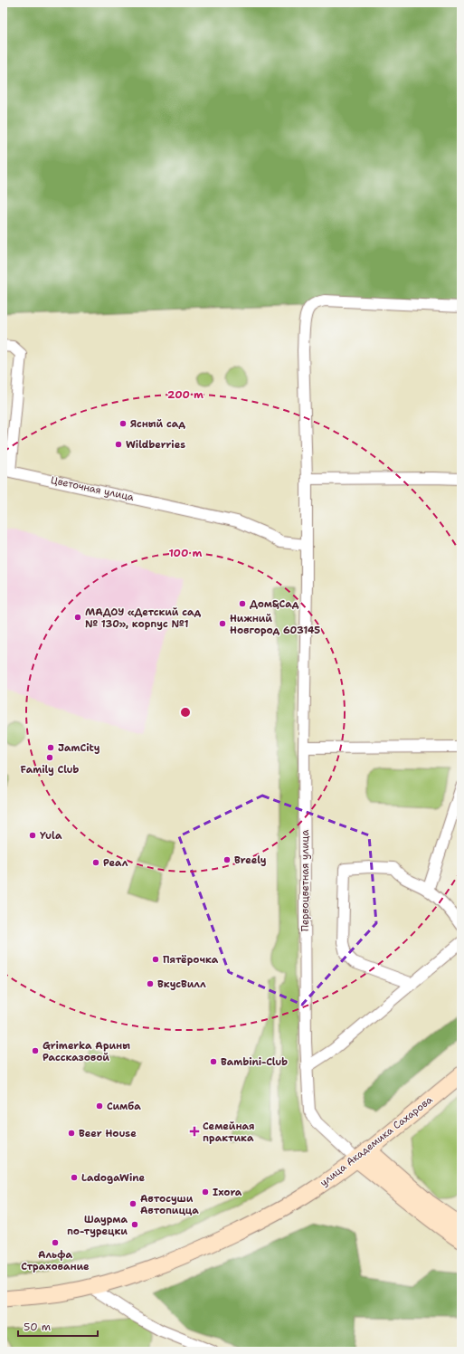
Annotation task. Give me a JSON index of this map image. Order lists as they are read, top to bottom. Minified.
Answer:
{"streets":{"main road":["улица Академика Сахарова"],"street":["Цветочная улица","Первоцветная улица"]},"crossings":[["Цветочная улица","Первоцветная улица"],["Первоцветная улица","улица Академика Сахарова"]],"places":{"other":["Ясный сад","Wildberries","Дом&Сад","МАДОУ «Детский сад № 130», корпус №1","Нижний Новгород 603145","JamCity","Family Club","Yula","Breely","Реал","Пятёрочка","ВкусВилл","Grimerka Арины Рассказовой","Bambini-Club","Симба","Beer House","LadogaWine","Ixora","Автосуши Автопицца","Шаурма по-турецки","Альфа Страхование"],"health":["Семейная практика"]},"scale_bar":"50 m","rings":["200 m","100 m"]}
